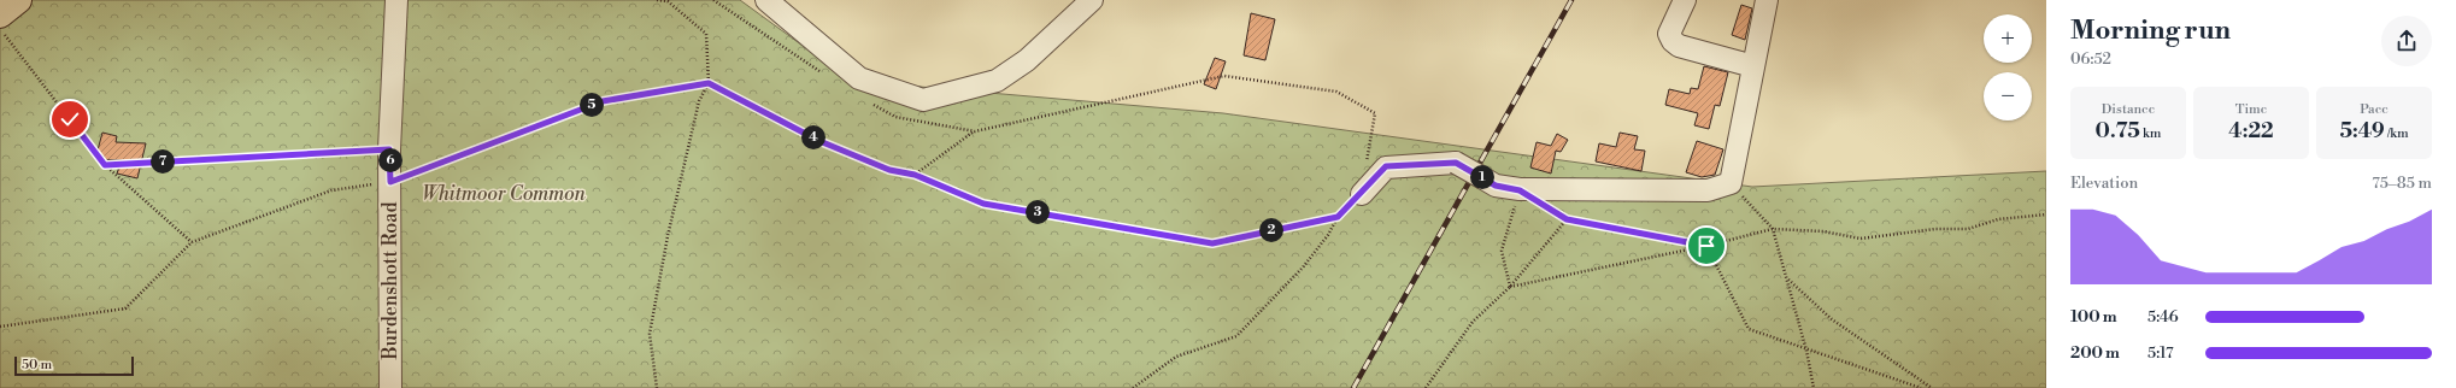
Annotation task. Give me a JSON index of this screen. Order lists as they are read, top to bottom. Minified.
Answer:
{"streets":{"street":["Burdenshott Road"]},"parks":["Whitmoor Common"],"scale_bar":"50 m","page":{"heading":["Morning run","06:52"],"map_buttons":["+","−"],"stats":[["Distance","0.75 km"],["Time","4:22"],["Pace","5:49 /km"]],"pins":["5","4","6","7","1","3","2"],"chart":["Elevation","75–85 m"],"list":[{"name":"100 m","note":"5:46"},{"name":"200 m","note":"5:17"}],"scale":"50 m"}}
